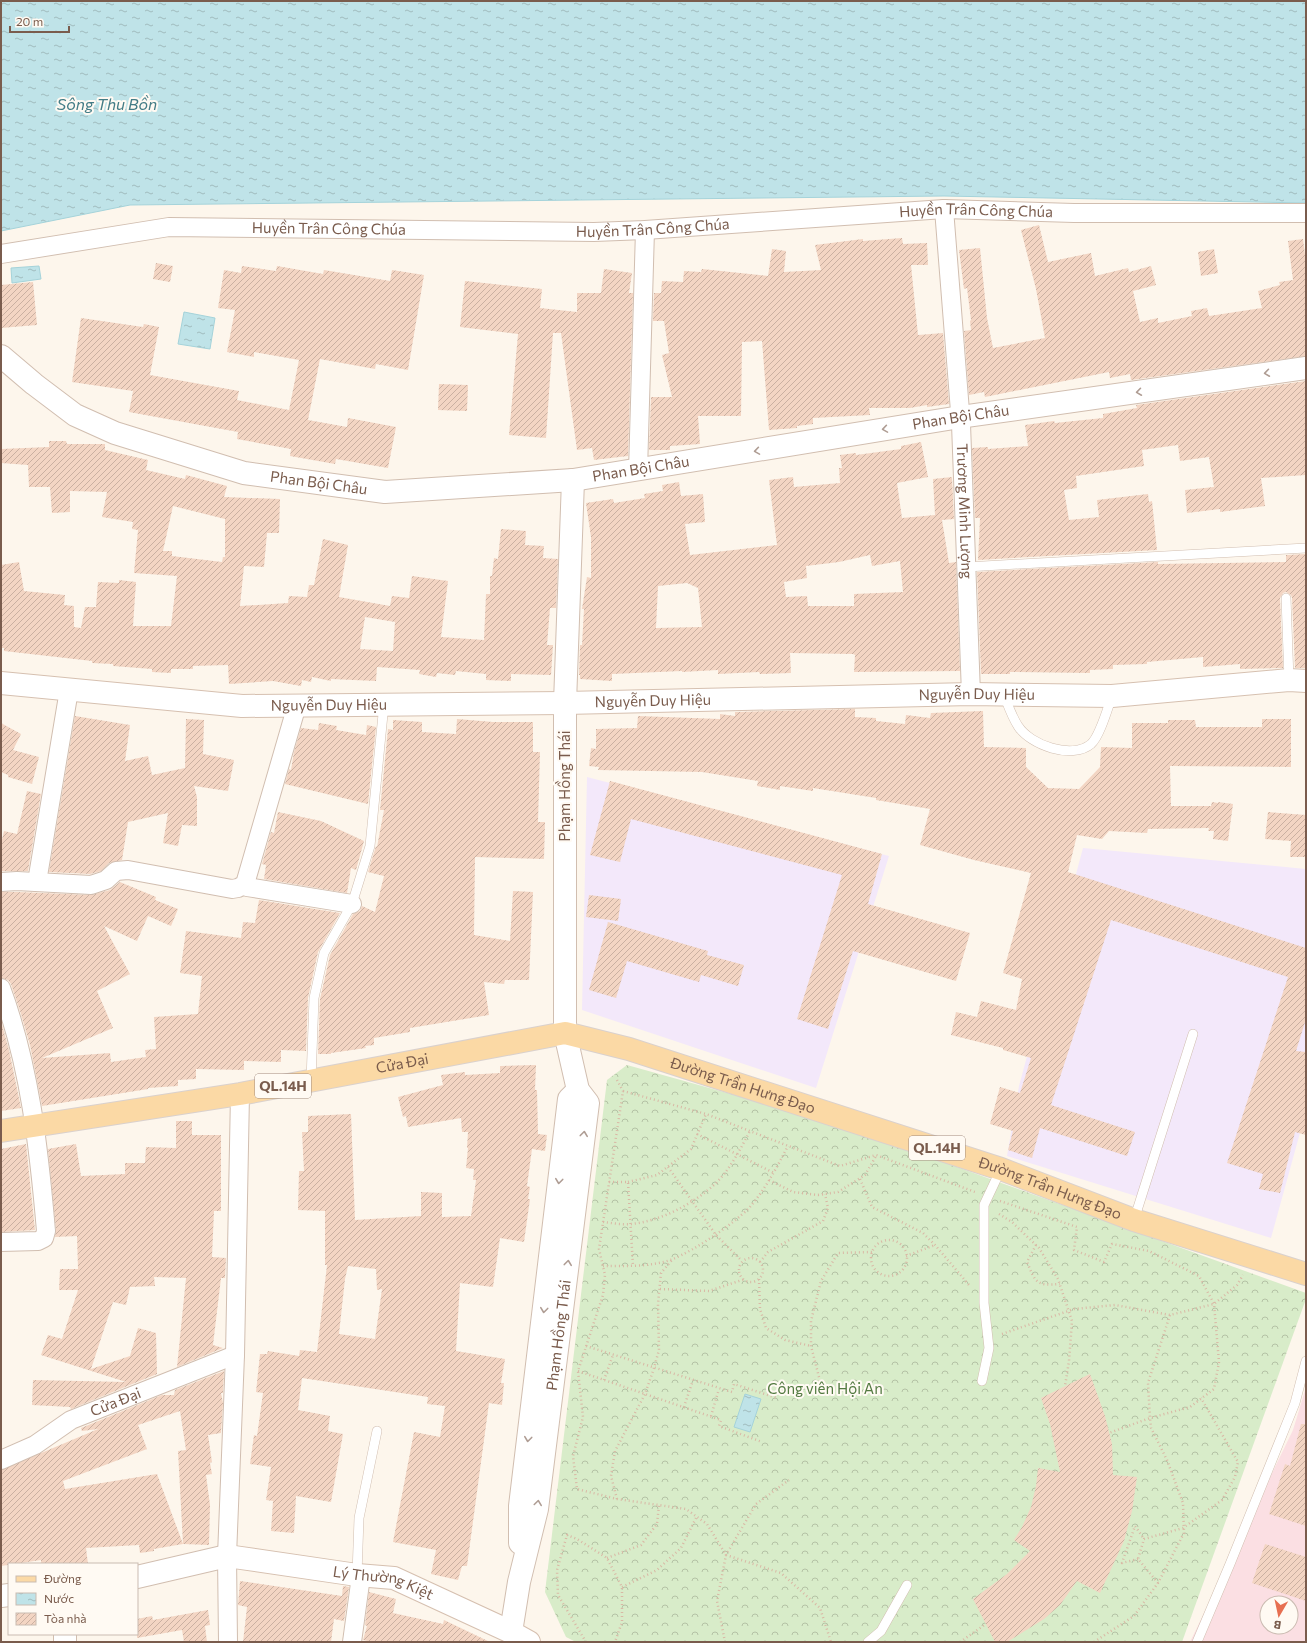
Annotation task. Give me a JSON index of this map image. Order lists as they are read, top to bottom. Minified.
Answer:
{"streets":{"main road":["Cửa Đại","QL.14H","Đường Trần Hưng Đạo"],"street":["Huyền Trân Công Chúa","Phan Bội Châu","Trương Minh Lượng","Nguyễn Duy Hiệu","Phạm Hồng Thái","Lý Thường Kiệt"]},"crossings":[["Huyền Trân Công Chúa","Trương Minh Lượng"],["Phan Bội Châu","Trương Minh Lượng"],["Phan Bội Châu","Phạm Hồng Thái"],["Trương Minh Lượng","Nguyễn Duy Hiệu"],["Nguyễn Duy Hiệu","Phạm Hồng Thái"],["Phạm Hồng Thái","Cửa Đại"],["Phạm Hồng Thái","Đường Trần Hưng Đạo"],["Phạm Hồng Thái","Lý Thường Kiệt"],["Cửa Đại","Đường Trần Hưng Đạo"]],"one_way":["Phan Bội Châu"],"water":["Sông Thu Bồn"],"parks":["Công viên Hội An"],"legend":["Đường","Nước","Tòa nhà"],"scale_bar":"20 m","north":"bottom"}
